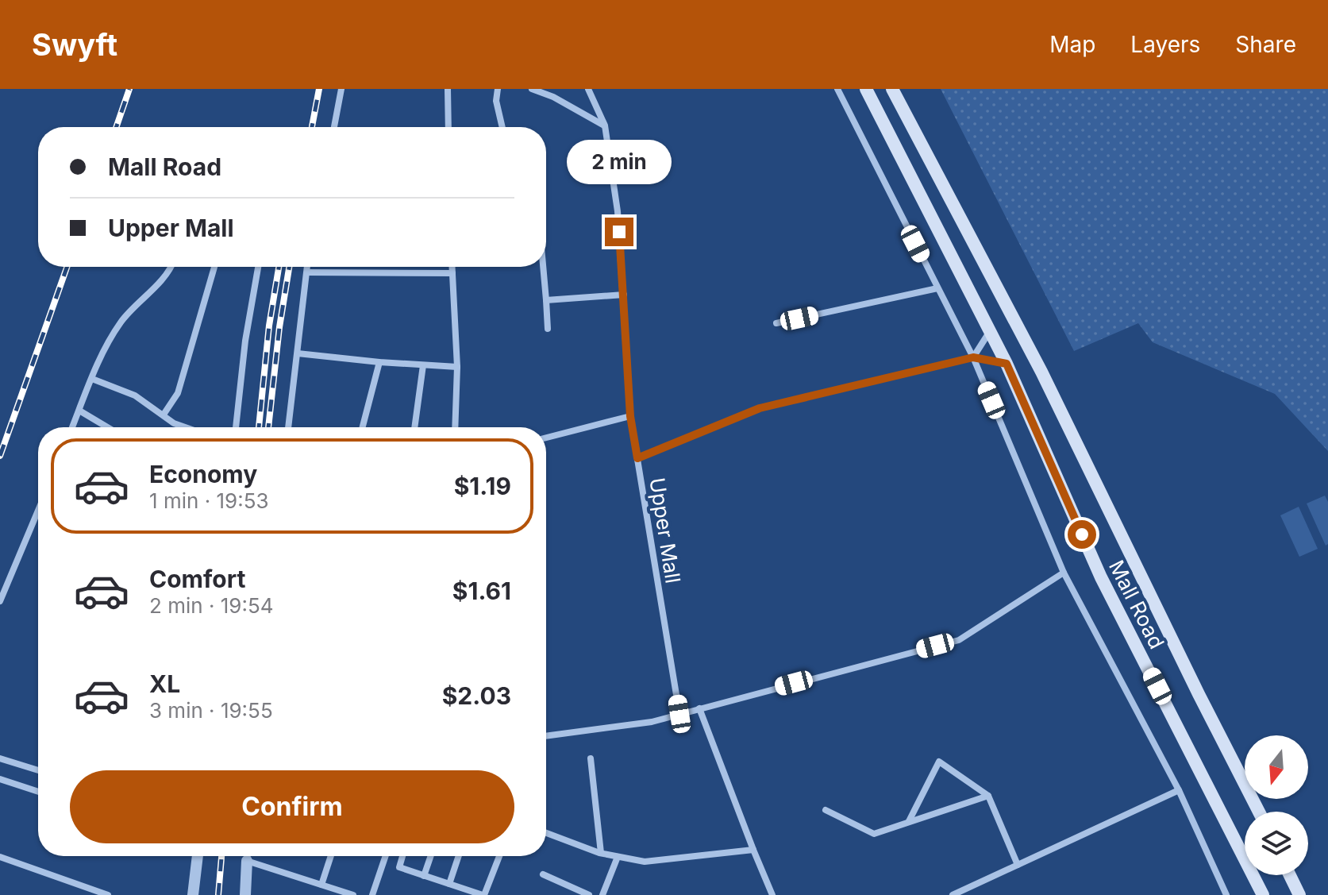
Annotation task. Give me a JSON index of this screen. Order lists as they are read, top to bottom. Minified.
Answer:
{"streets":{"main road":["Mall Road"],"street":["Upper Mall"]},"north":"bottom","page":{"header":"Swyft","nav":["Map","Layers","Share"],"banner":["Mall Road","Upper Mall"],"bubble":"2 min","list":[{"name":"Economy","note":"1 min · 19:53","value":"$1.19"},{"name":"Comfort","note":"2 min · 19:54","value":"$1.61"},{"name":"XL","note":"3 min · 19:55","value":"$2.03"}],"buttons":"Confirm"}}
